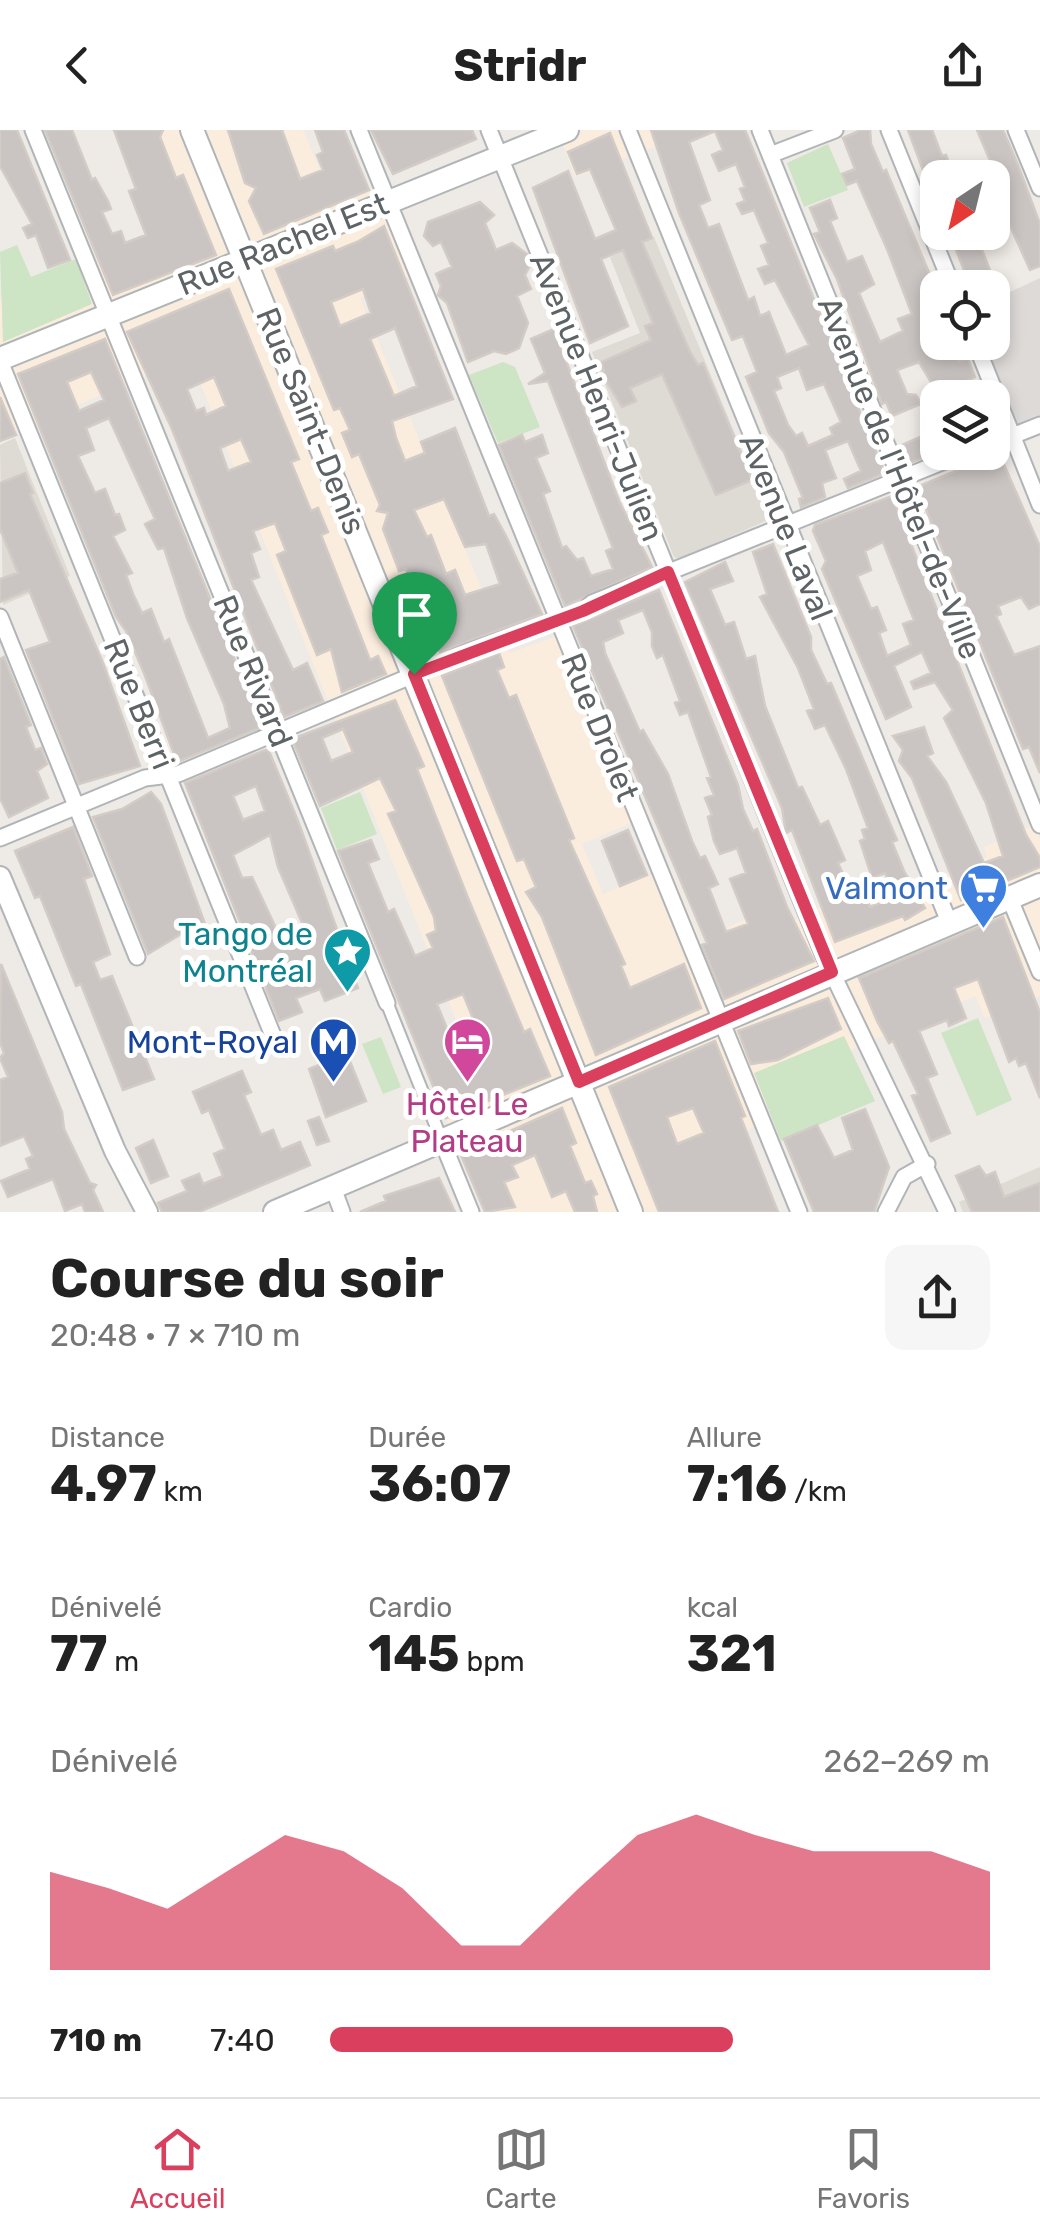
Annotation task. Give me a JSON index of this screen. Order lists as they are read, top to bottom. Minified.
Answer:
{"streets":{"main road":["Rue Rachel Est","Rue Saint-Denis"],"street":["Avenue Henri-Julien","Avenue de l'Hôtel-de-Ville","Avenue Laval","Rue Rivard","Rue Berri","Rue Drolet"]},"crossings":[["Rue Rachel Est","Avenue Henri-Julien"],["Rue Rachel Est","Rue Saint-Denis"],["Rue Rachel Est","Rue Rivard"],["Rue Rachel Est","Rue Berri"],["Rue Rachel Est","Rue Drolet"]],"places":{"supermarket":["Valmont"],"place":["Tango de Montréal"],"metro station":["Mont-Royal"],"hotel":["Hôtel Le Plateau"]},"north":"bottom left","page":{"header":"Stridr","heading":["Course du soir","20:48 · 7 × 710 m"],"stats":[["Distance","4.97 km"],["Durée","36:07"],["Allure","7:16 /km"],["Dénivelé","77 m"],["Cardio","145 bpm"],["kcal","321"]],"chart":["Dénivelé","262–269 m"],"list":[{"name":"710 m","note":"7:40"}],"tabs":["Accueil","Carte","Favoris"]}}
